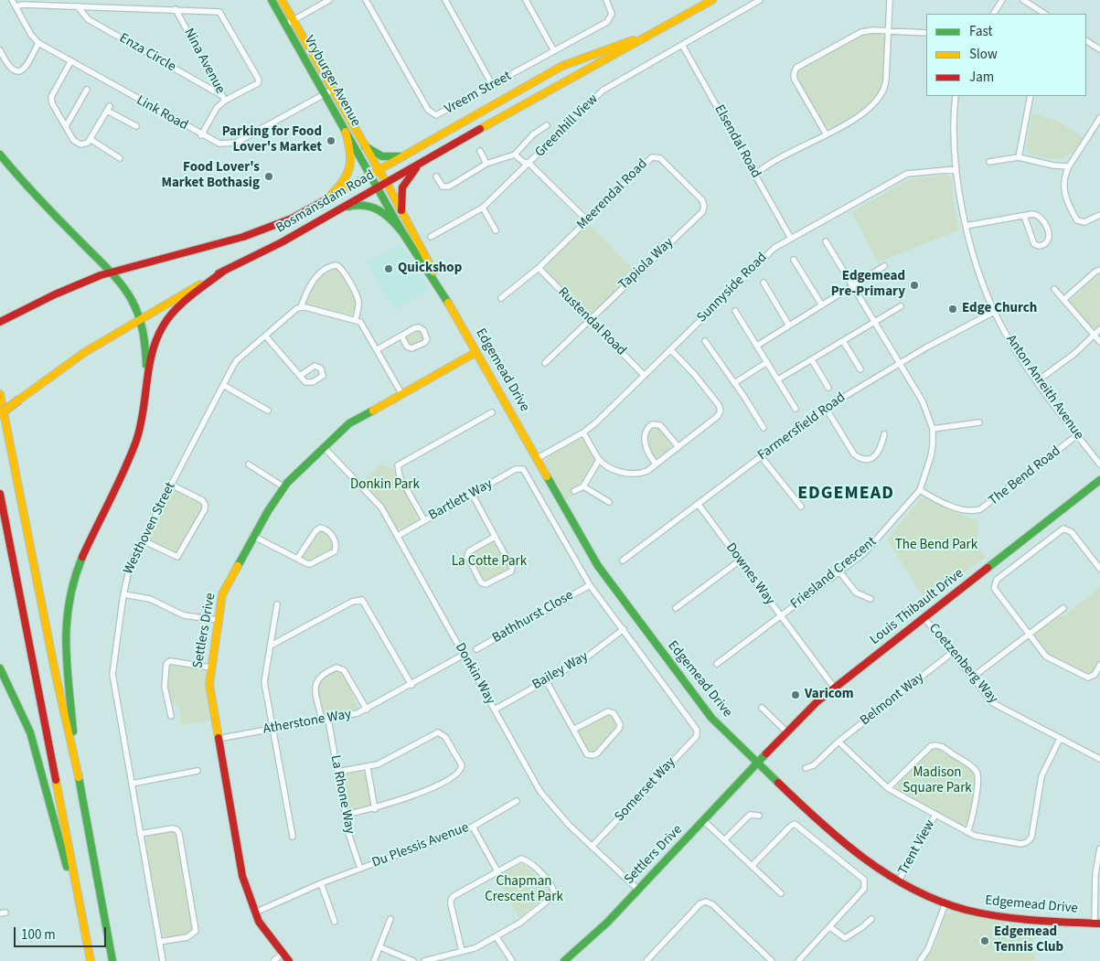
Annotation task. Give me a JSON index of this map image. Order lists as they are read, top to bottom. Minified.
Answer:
{"streets":{"main road":["Vryburger Avenue","Bosmansdam Road","Edgemead Drive","Louis Thibault Drive","Settlers Drive"],"street":["Enza Circle","Nina Avenue","Vreem Street","Link Road","Greenhill View","Elsendal Road","Meerendal Road","Tapiola Way","Sunnyside Road","Rustendal Road","Anton Anreith Avenue","Farmersfield Road","The Bend Road","Bartlett Way","Westhoven Street","Friesland Crescent","Downes Way","Bathhurst Close","Coetzenberg Way","Bailey Way","Donkin Way","Belmont Way","Atherstone Way","Somerset Way","La Rhone Way","Du Plessis Avenue","Trent View"]},"crossings":[["Enza Circle","Nina Avenue"],["Nina Avenue","Link Road"],["Vryburger Avenue","Link Road"],["Vryburger Avenue","Bosmansdam Road"],["Vryburger Avenue","Edgemead Drive"],["Greenhill View","Elsendal Road"],["Elsendal Road","Sunnyside Road"],["Meerendal Road","Tapiola Way"],["Meerendal Road","Rustendal Road"],["Bosmansdam Road","Edgemead Drive"],["Tapiola Way","Rustendal Road"],["Sunnyside Road","Rustendal Road"],["Sunnyside Road","Edgemead Drive"],["Sunnyside Road","Anton Anreith Avenue"],["Edgemead Drive","Louis Thibault Drive"],["Edgemead Drive","Settlers Drive"],["Edgemead Drive","Trent View"],["Anton Anreith Avenue","Farmersfield Road"],["Anton Anreith Avenue","The Bend Road"],["Farmersfield Road","Friesland Crescent"],["Farmersfield Road","Downes Way"],["The Bend Road","Friesland Crescent"],["Bartlett Way","Bathhurst Close"],["Bartlett Way","Donkin Way"],["Friesland Crescent","Downes Way"],["Downes Way","Louis Thibault Drive"],["Louis Thibault Drive","Settlers Drive"],["Louis Thibault Drive","Coetzenberg Way"],["Settlers Drive","Donkin Way"],["Settlers Drive","Atherstone Way"],["Settlers Drive","Du Plessis Avenue"],["Coetzenberg Way","Belmont Way"],["Bailey Way","Donkin Way"],["Bailey Way","Somerset Way"],["Donkin Way","Atherstone Way"],["Donkin Way","Somerset Way"],["Atherstone Way","La Rhone Way"],["La Rhone Way","Du Plessis Avenue"]],"districts":["EDGEMEAD"],"parks":["Donkin Park","The Bend Park","La Cotte Park","Madison Square Park","Chapman Crescent Park"],"places":["Parking for Food Lover's Market","Food Lover's Market Bothasig","Quickshop","Edgemead Pre-Primary","Edge Church","Varicom","Edgemead Tennis Club"],"legend":["Fast","Slow","Jam"],"scale_bar":"100 m"}
